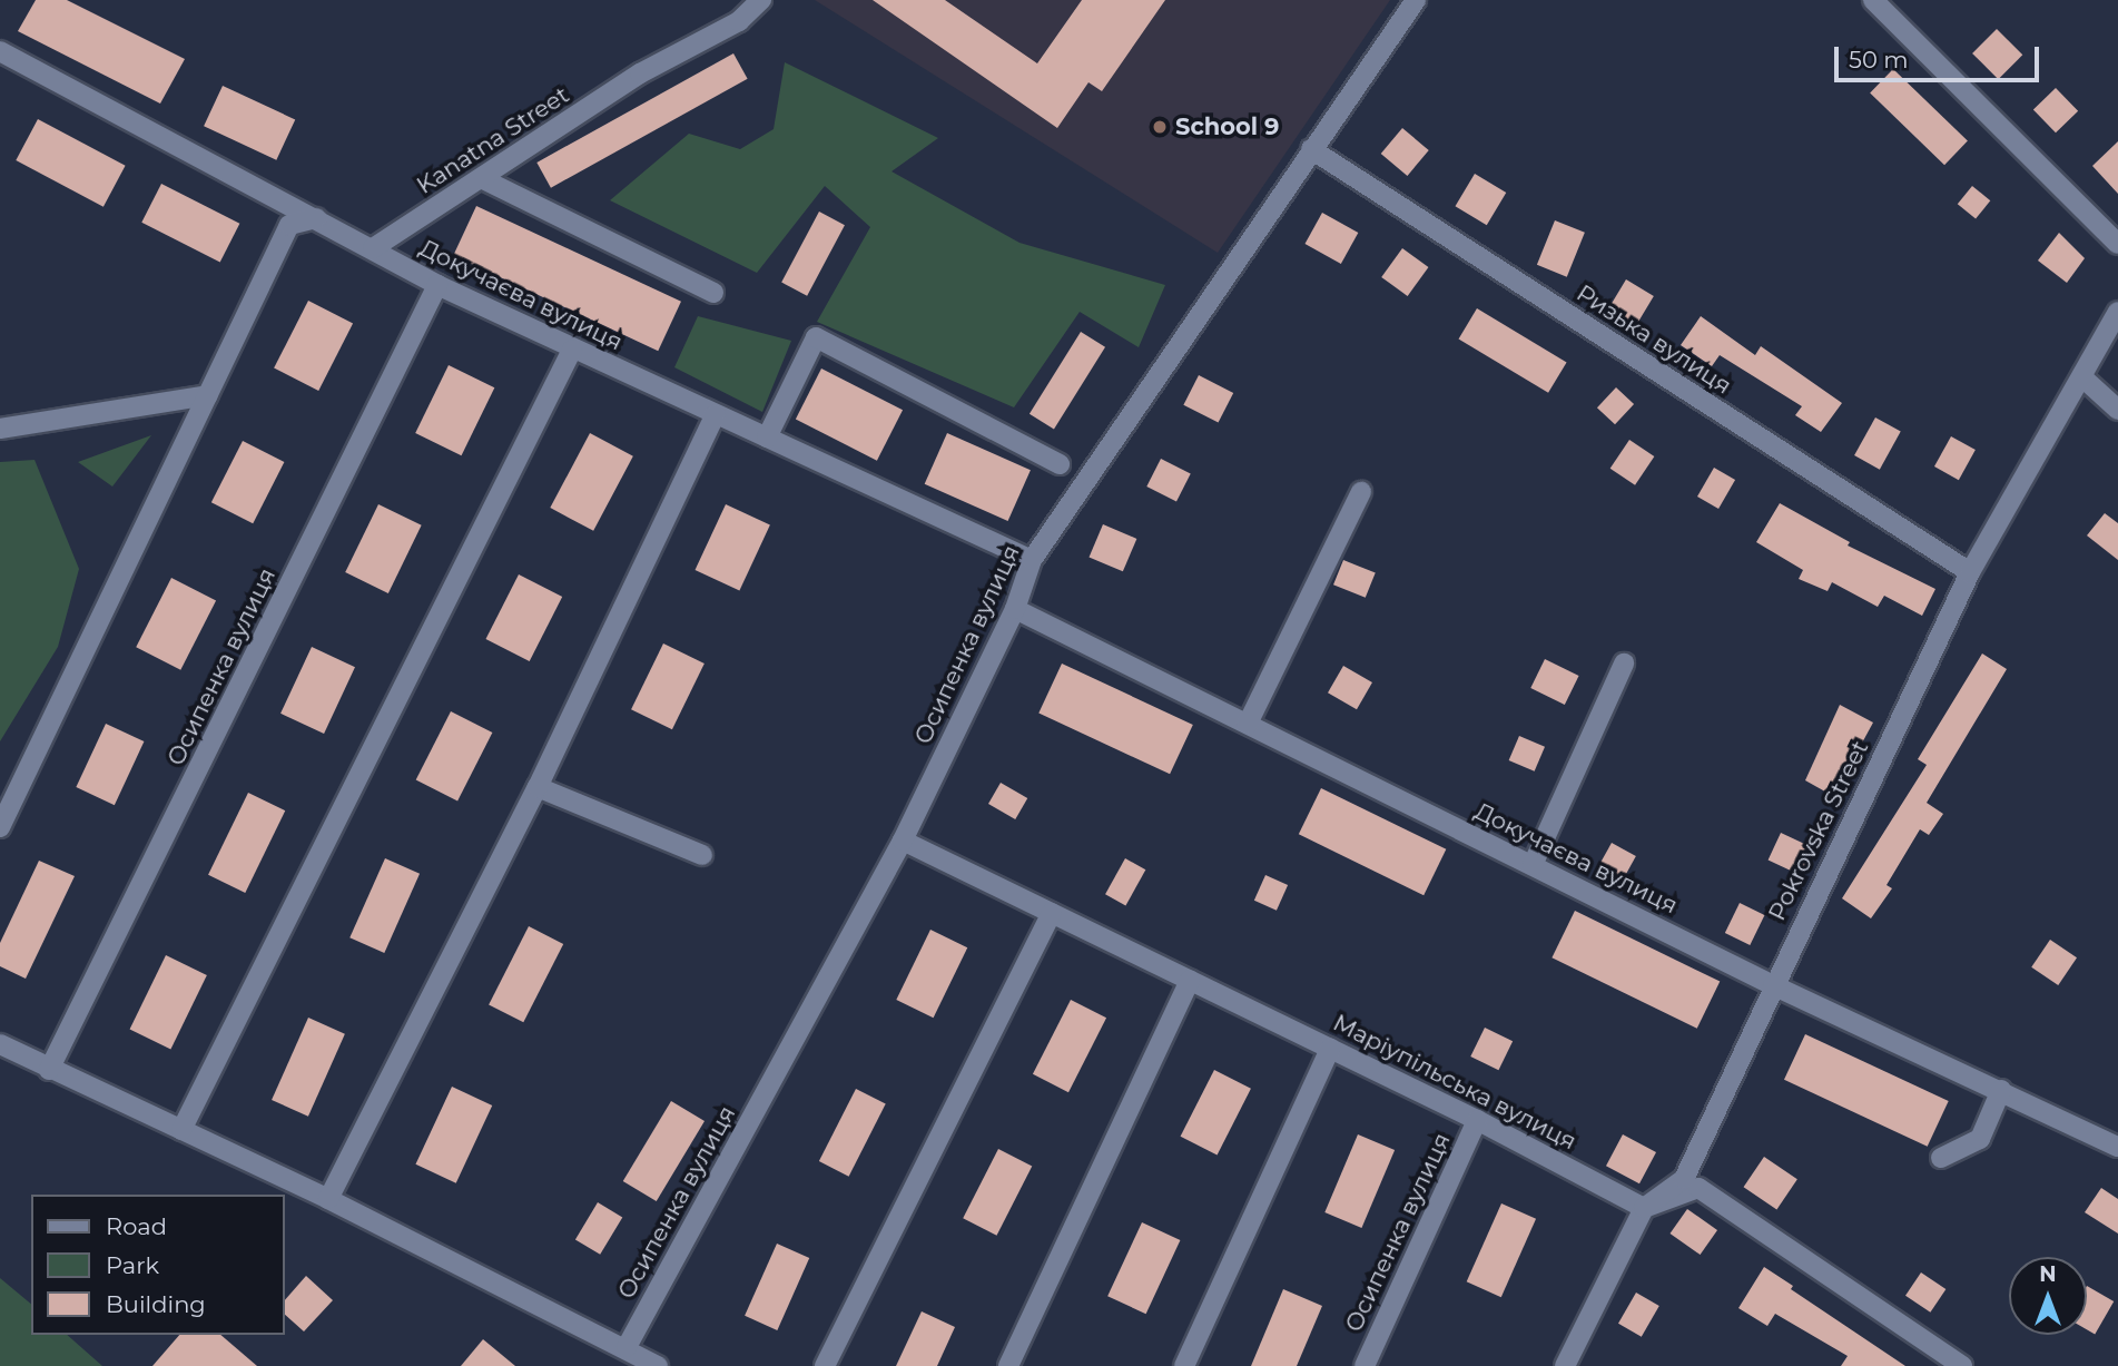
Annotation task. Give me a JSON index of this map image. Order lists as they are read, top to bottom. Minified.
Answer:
{"streets":{"street":["Kanatna Street","Докучаєва вулиця","Ризька вулиця","Осипенка вулиця","Pokrovska Street","Маріупільська вулиця"]},"crossings":[["Kanatna Street","Докучаєва вулиця"],["Докучаєва вулиця","Осипенка вулиця"],["Докучаєва вулиця","Pokrovska Street"],["Ризька вулиця","Осипенка вулиця"],["Ризька вулиця","Pokrovska Street"],["Осипенка вулиця","Маріупільська вулиця"],["Pokrovska Street","Маріупільська вулиця"]],"places":["School 9"],"legend":["Road","Park","Building"],"scale_bar":"50 m","north":"top"}
